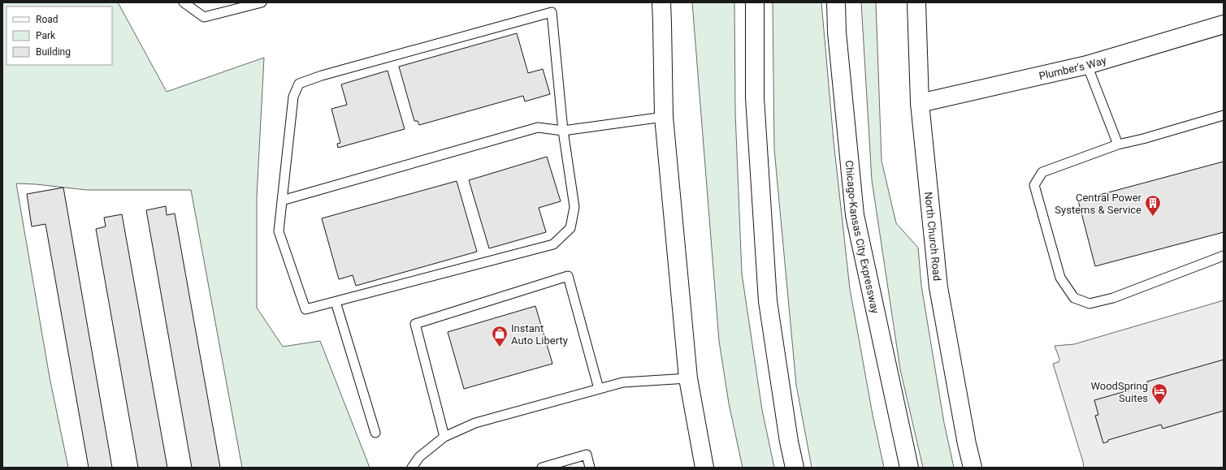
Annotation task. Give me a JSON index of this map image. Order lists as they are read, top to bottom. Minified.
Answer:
{"streets":{"main road":["Plumber's Way","Chicago-Kansas City Expressway","North Church Road"]},"crossings":[["Plumber's Way","North Church Road"]],"places":{"building":["Central Power Systems & Service"],"shop":["Instant Auto Liberty"],"hotel":["WoodSpring Suites"]},"legend":["Road","Park","Building"]}
